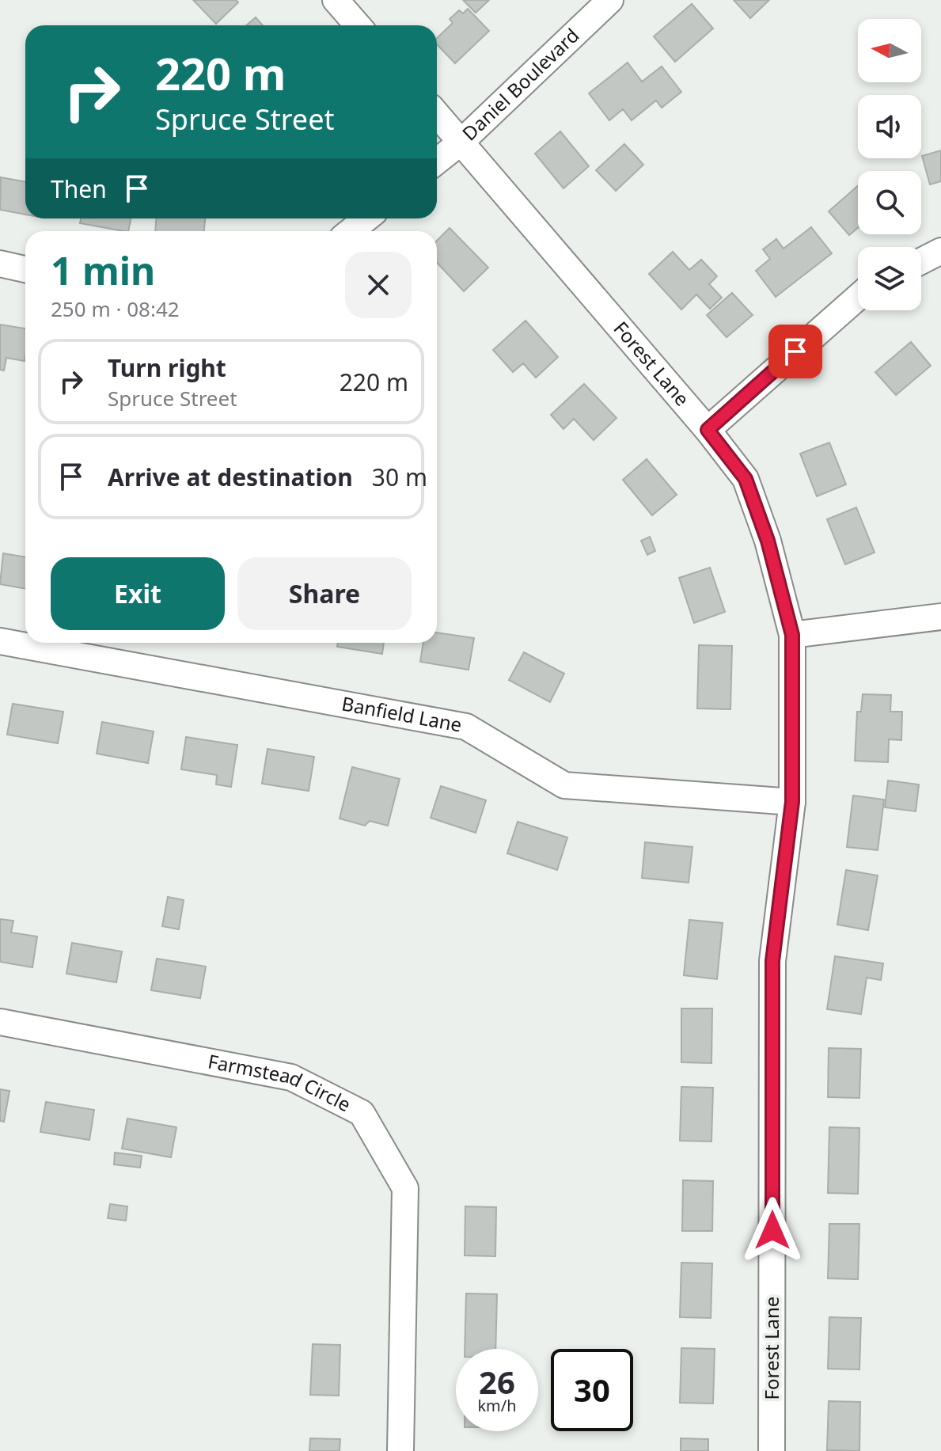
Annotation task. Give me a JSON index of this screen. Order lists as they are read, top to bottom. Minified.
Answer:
{"streets":{"street":["Daniel Boulevard","Forest Lane","Banfield Lane","Farmstead Circle"]},"crossings":[["Daniel Boulevard","Forest Lane"],["Forest Lane","Banfield Lane"]],"north":"left","page":{"turn":["220 m","Spruce Street"],"then":"Then","heading":["1 min","250 m · 08:42"],"list":[{"name":"Turn right","note":"Spruce Street","value":"220 m"},{"name":"Arrive at destination","value":"30 m"}],"buttons":["Exit","Share"],"speed":"26 km/h","limit":"30"}}
